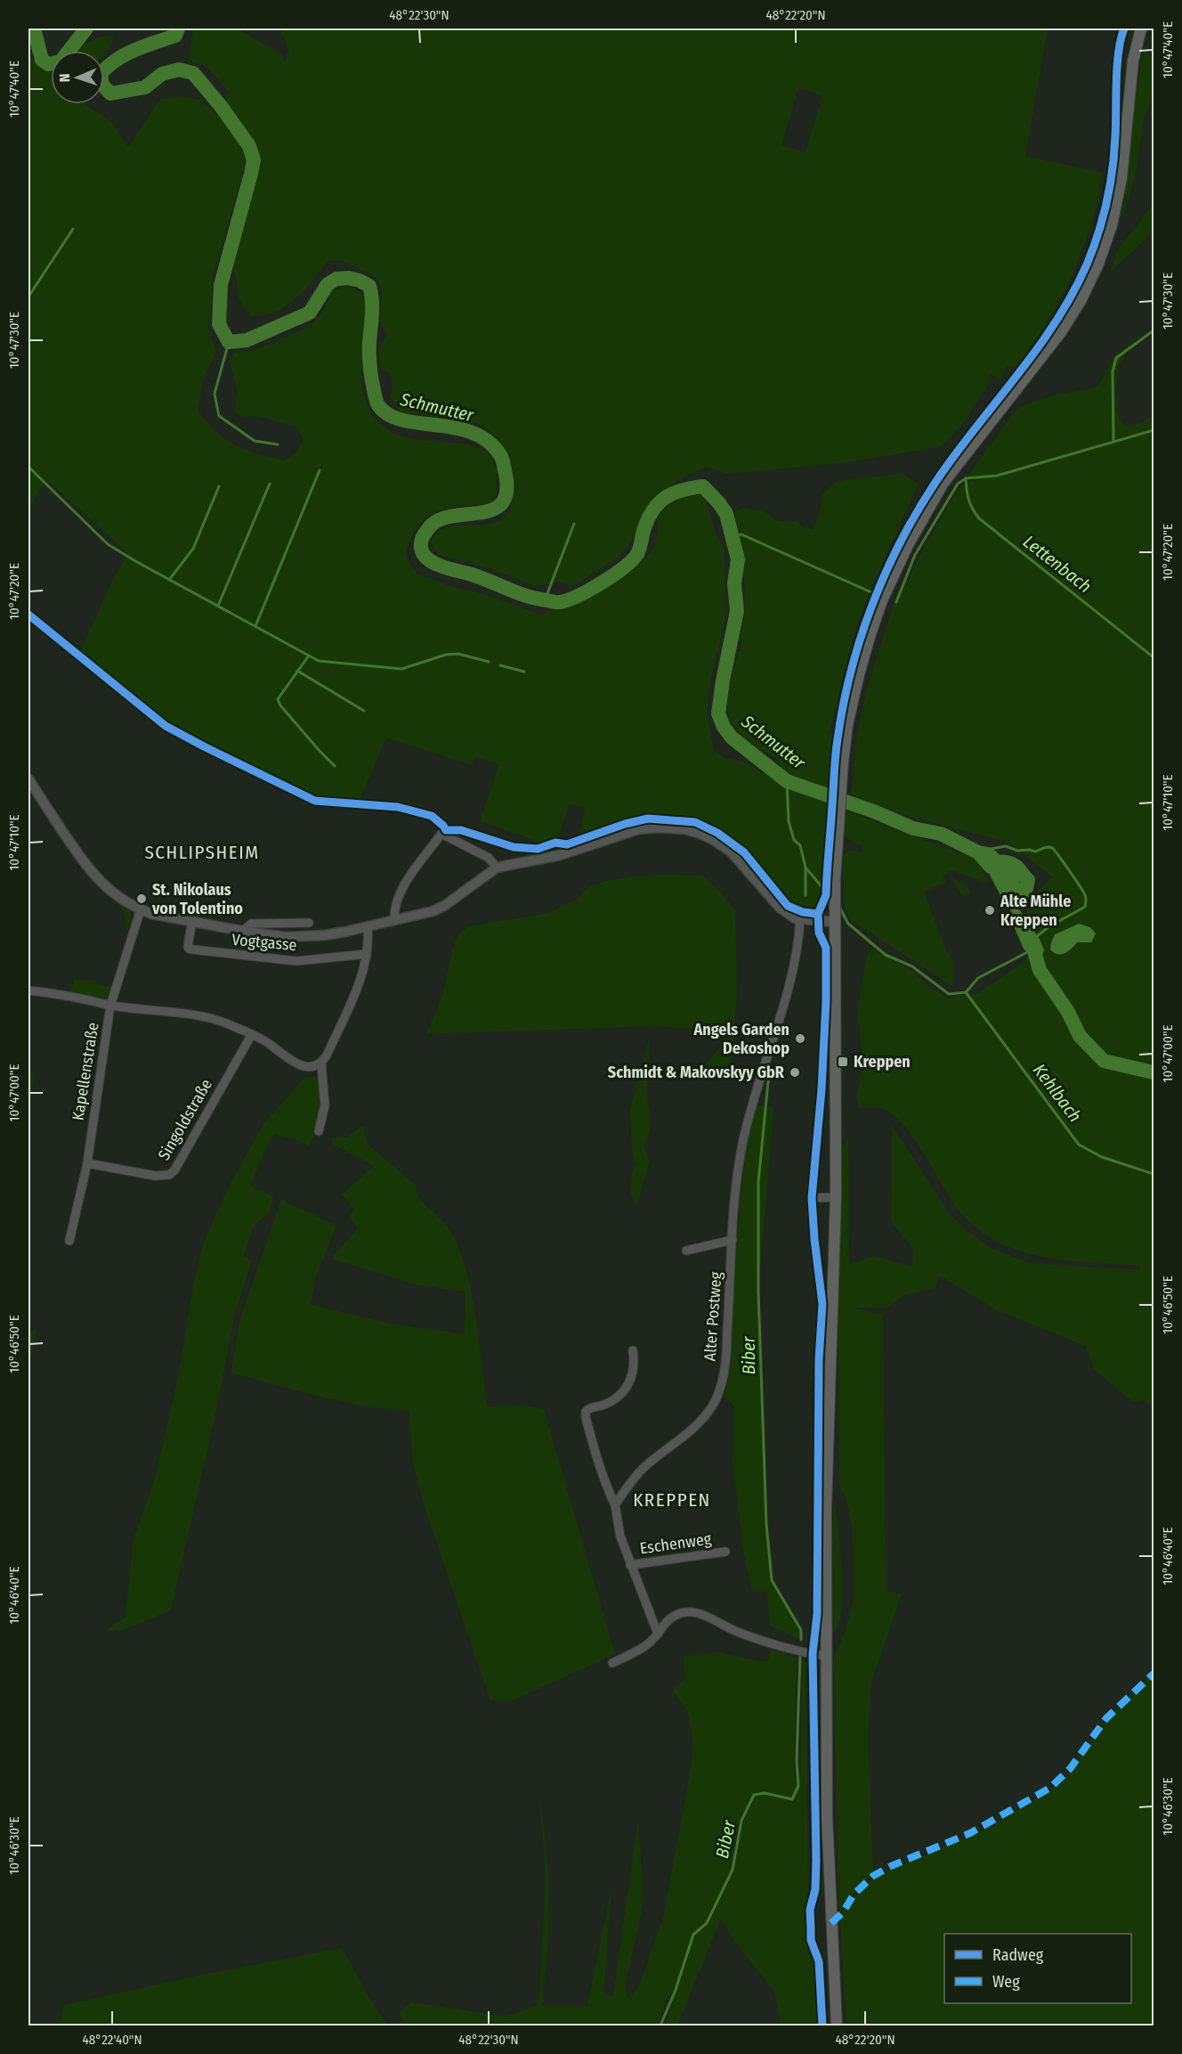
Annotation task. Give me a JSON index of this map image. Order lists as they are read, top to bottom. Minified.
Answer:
{"streets":{"street":["Vogtgasse","Kapellenstraße","Singoldstraße","Alter Postweg","Eschenweg"]},"crossings":[["Kapellenstraße","Singoldstraße"]],"districts":["SCHLIPSHEIM","KREPPEN"],"water":["Schmutter","Lettenbach","Kehlbach","Biber"],"places":{"other":["St. Nikolaus von Tolentino","Alte Mühle Kreppen","Angels Garden Dekoshop","Schmidt & Makovskyy GbR"],"transit":["Kreppen"]},"legend":["Radweg","Weg"],"north":"left","coordinates":["48°22'30\"N","48°22'20\"N","10°47'40\"E","10°47'30\"E","10°47'20\"E","10°47'10\"E","10°47'00\"E","10°46'50\"E","10°46'40\"E","10°46'30\"E","48°22'40\"N"]}
